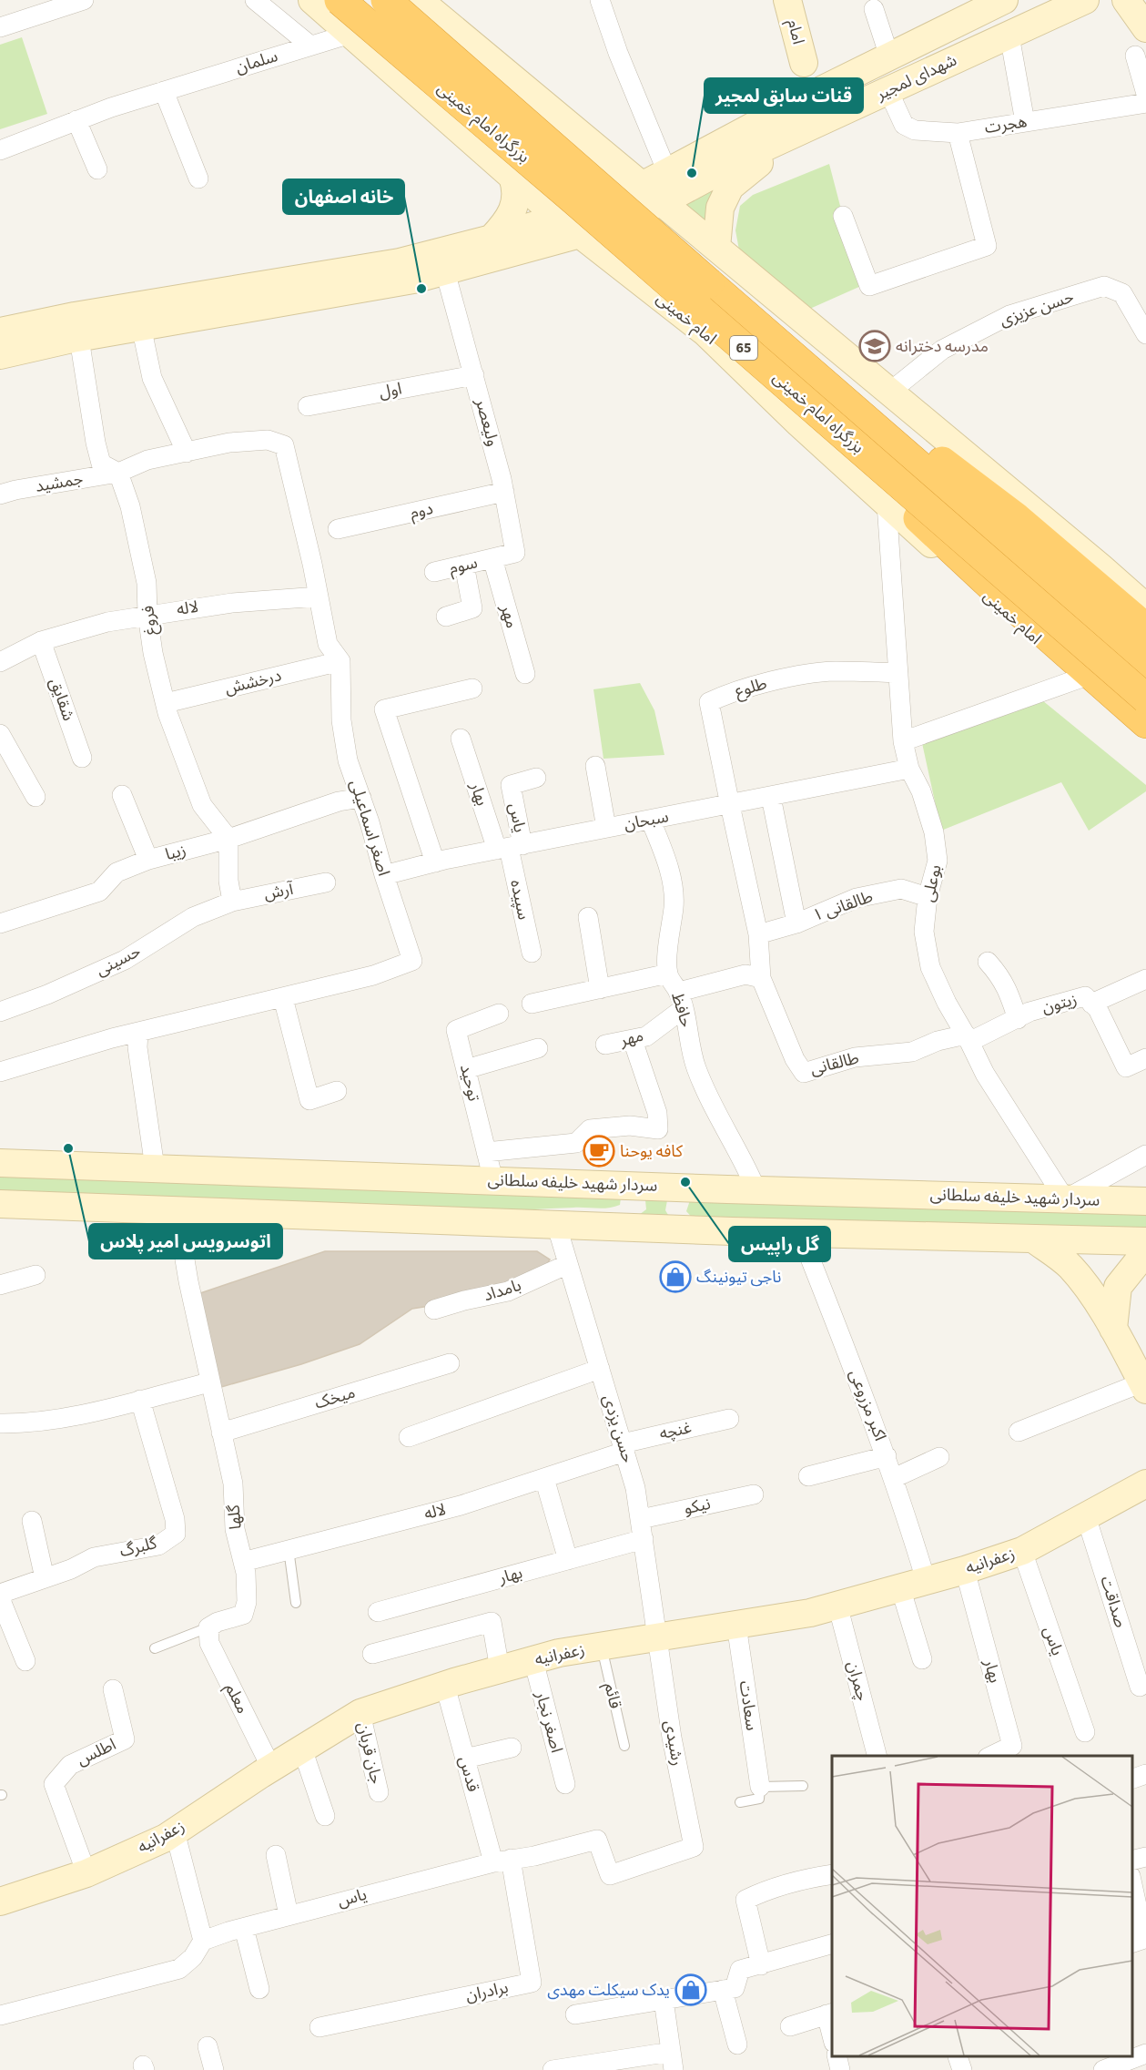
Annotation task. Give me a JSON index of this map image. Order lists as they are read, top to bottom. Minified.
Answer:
{"streets":{"highway":["بزرگراه امام خمینی","65"],"main road":["امام","شهدای لمجیر","امام خمینی","سردار شهید خلیفه سلطانی","زعفرانیه"],"street":["سلمان","هجرت","حسن عزیزی","اول","ولیعصر","جمشید","دوم","سوم","لاله","مهر","فروغ","درخشش","طلوع","شقایق","بهار","یاس","سبحان","اصغر اسماعیلی","زیبا","بوعلی","آرش","سپیده","طالقانی ۱","حسینی","زیتون","حافظ","طالقانی","توحید","بامداد","میخک","اکبر مزروعی","حسن یزدی","غنچه","نیکو","گلها","گلبرگ","صداقت","چمران","معلم","سعادت","اصغر نجار","رشیدی","اطلس","جان قربان","قدس","برادران"],"lane":["قائم"]},"crossings":[["سلمان","امام خمینی"],["شهدای لمجیر","هجرت"],["امام خمینی","بوعلی"],["اول","ولیعصر"],["ولیعصر","دوم"],["ولیعصر","سوم"],["ولیعصر","مهر"],["جمشید","فروغ"],["سوم","مهر"],["لاله","فروغ"],["لاله","شقایق"],["لاله","حسن یزدی"],["لاله","غنچه"],["لاله","گلها"],["مهر","حافظ"],["فروغ","درخشش"],["فروغ","زیبا"],["درخشش","اصغر اسماعیلی"],["طلوع","سبحان"],["طلوع","بوعلی"],["طلوع","طالقانی"],["بهار","یاس"],["بهار","سبحان"],["بهار","سپیده"],["بهار","حسن یزدی"],["بهار","زعفرانیه"],["یاس","سبحان"],["یاس","سپیده"],["یاس","زعفرانیه"],["یاس","رشیدی"],["یاس","قدس"],["یاس","برادران"],["سبحان","اصغر اسماعیلی"],["سبحان","بوعلی"],["سبحان","سپیده"],["سبحان","حافظ"],["سبحان","طالقانی"],["اصغر اسماعیلی","زیبا"],["بوعلی","طالقانی ۱"],["بوعلی","زیتون"],["بوعلی","طالقانی"],["بوعلی","سردار شهید خلیفه سلطانی"],["آرش","حسینی"],["طالقانی ۱","طالقانی"],["زیتون","طالقانی"],["حافظ","سردار شهید خلیفه سلطانی"],["توحید","سردار شهید خلیفه سلطانی"],["بامداد","حسن یزدی"],["میخک","گلها"],["اکبر مزروعی","زعفرانیه"],["حسن یزدی","غنچه"],["حسن یزدی","نیکو"],["حسن یزدی","زعفرانیه"],["حسن یزدی","رشیدی"],["گلها","معلم"],["زعفرانیه","صداقت"],["زعفرانیه","چمران"],["زعفرانیه","قائم"],["زعفرانیه","معلم"],["زعفرانیه","سعادت"],["زعفرانیه","اصغر نجار"],["زعفرانیه","رشیدی"],["زعفرانیه","اطلس"],["زعفرانیه","جان قربان"],["زعفرانیه","قدس"],["قدس","برادران"]],"places":{"other":["قنات سابق لمجیر","خانه اصفهان","اتوسرويس امير پلاس","گل راپیس"],"school or university":["مدرسه دخترانه"],"cafe":["کافه یوحنا"],"shop":["ناجی‌ تیونینگ","یدک سیکلت مهدی"]}}
